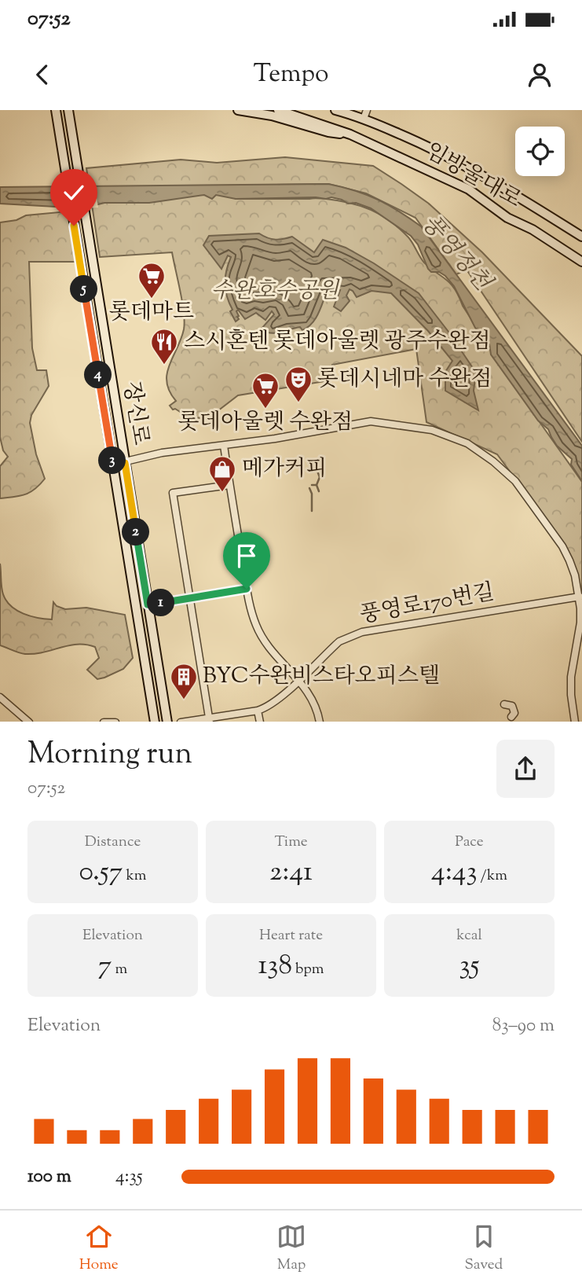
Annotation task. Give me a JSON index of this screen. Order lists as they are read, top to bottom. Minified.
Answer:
{"streets":{"main road":["임방울대로","장신로"],"street":["풍영로170번길"]},"water":["풍영정천"],"parks":["수완호수공원"],"places":{"supermarket":["롯데마트","롯데아울렛 수완점"],"restaurant":["스시혼텐 롯데아울렛 광주수완점"],"theatre":["롯데시네마 수완점"],"shop":["메가커피"],"building":["BYC수완비스타오피스텔"]},"page":{"status":"07:52","header":"Tempo","pins":["5","4","3","2","1"],"heading":["Morning run","07:52"],"stats":[["Distance","0.57 km"],["Time","2:41"],["Pace","4:43 /km"],["Elevation","7 m"],["Heart rate","138 bpm"],["kcal","35"]],"chart":["Elevation","83–90 m"],"list":[{"name":"100 m","note":"4:35"}],"tabs":["Home","Map","Saved"]}}
